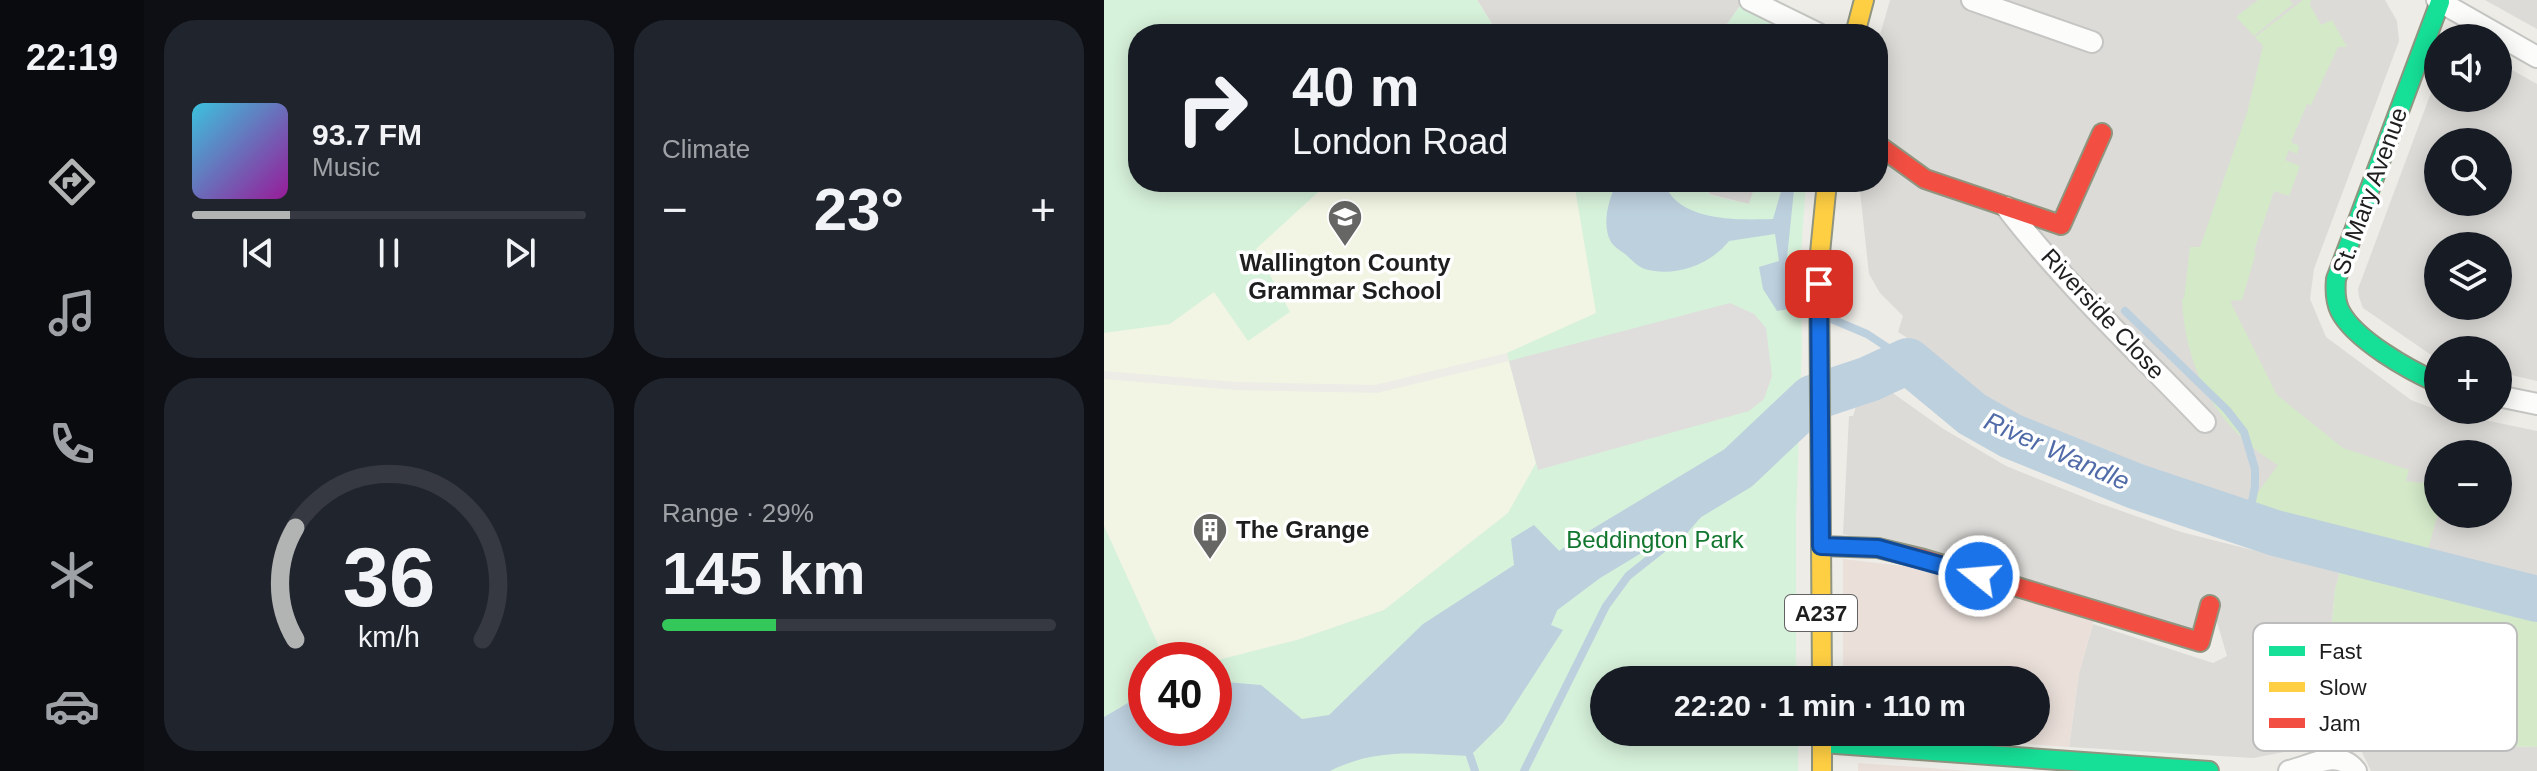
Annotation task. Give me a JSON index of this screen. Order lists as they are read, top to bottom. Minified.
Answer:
{"streets":{"street":["St. Mary Avenue","Riverside Close","A237"]},"water":["River Wandle"],"parks":["Beddington Park"],"places":{"school or university":["Wallington County Grammar School"],"building":["The Grange"]},"legend":["Fast","Slow","Jam"],"page":{"tabs":"22:19","tile":["Climate",["Range · 29%","145 km"]],"map_buttons":["+","−"],"turn":["40 m","London Road"],"song":["93.7 FM","Music"],"heat":["−","23°","+"],"limit":"40","trip":"22:20 · 1 min · 110 m","gauge":["36","km/h"]}}
